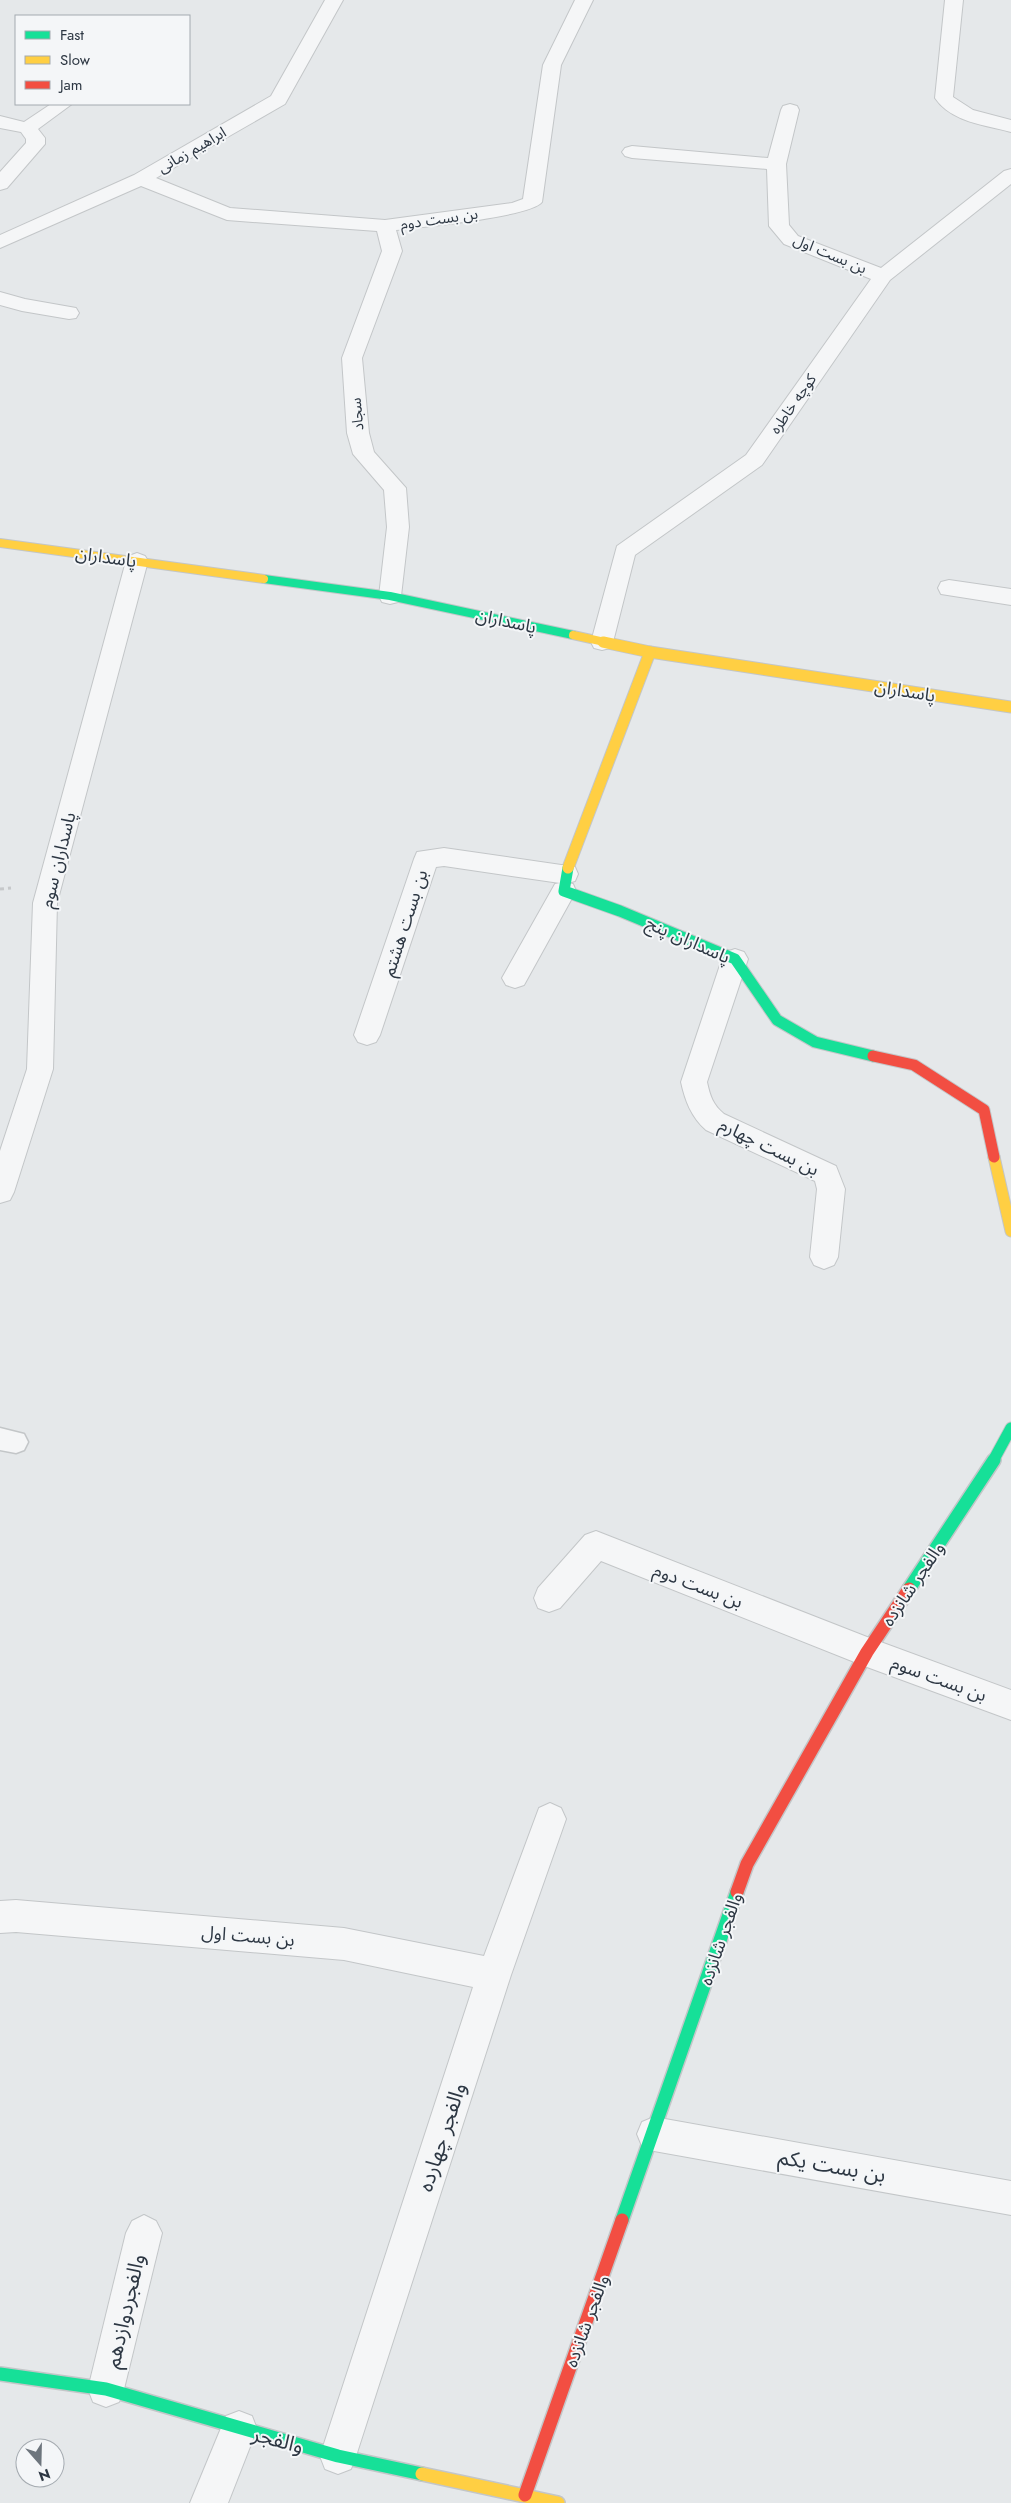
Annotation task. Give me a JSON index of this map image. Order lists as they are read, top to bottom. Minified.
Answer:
{"streets":{"street":["ابراهیم زمانی","بن بست دوم","بن بست اول","كوچه خاطره","سجاد","پاسداران","پاسداران سوم","بن بست هشتم","پاسداران پنج","بن بست چهارم","والفجر شانزده","بن بست سوم","والفجر چهارده","بن بست یکم","والفجردوازدهم","والفجر"]},"crossings":[["ابراهیم زمانی","بن بست دوم"],["بن بست دوم","سجاد"],["بن بست دوم","والفجر شانزده"],["بن بست دوم","بن بست سوم"],["بن بست اول","كوچه خاطره"],["بن بست اول","والفجر چهارده"],["كوچه خاطره","پاسداران"],["سجاد","پاسداران"],["پاسداران","پاسداران سوم"],["بن بست هشتم","پاسداران پنج"],["پاسداران پنج","بن بست چهارم"],["والفجر شانزده","بن بست سوم"],["والفجر شانزده","بن بست یکم"],["والفجر شانزده","والفجر"],["والفجر چهارده","والفجر"],["والفجردوازدهم","والفجر"]],"legend":["Fast","Slow","Jam"],"north":"bottom"}
